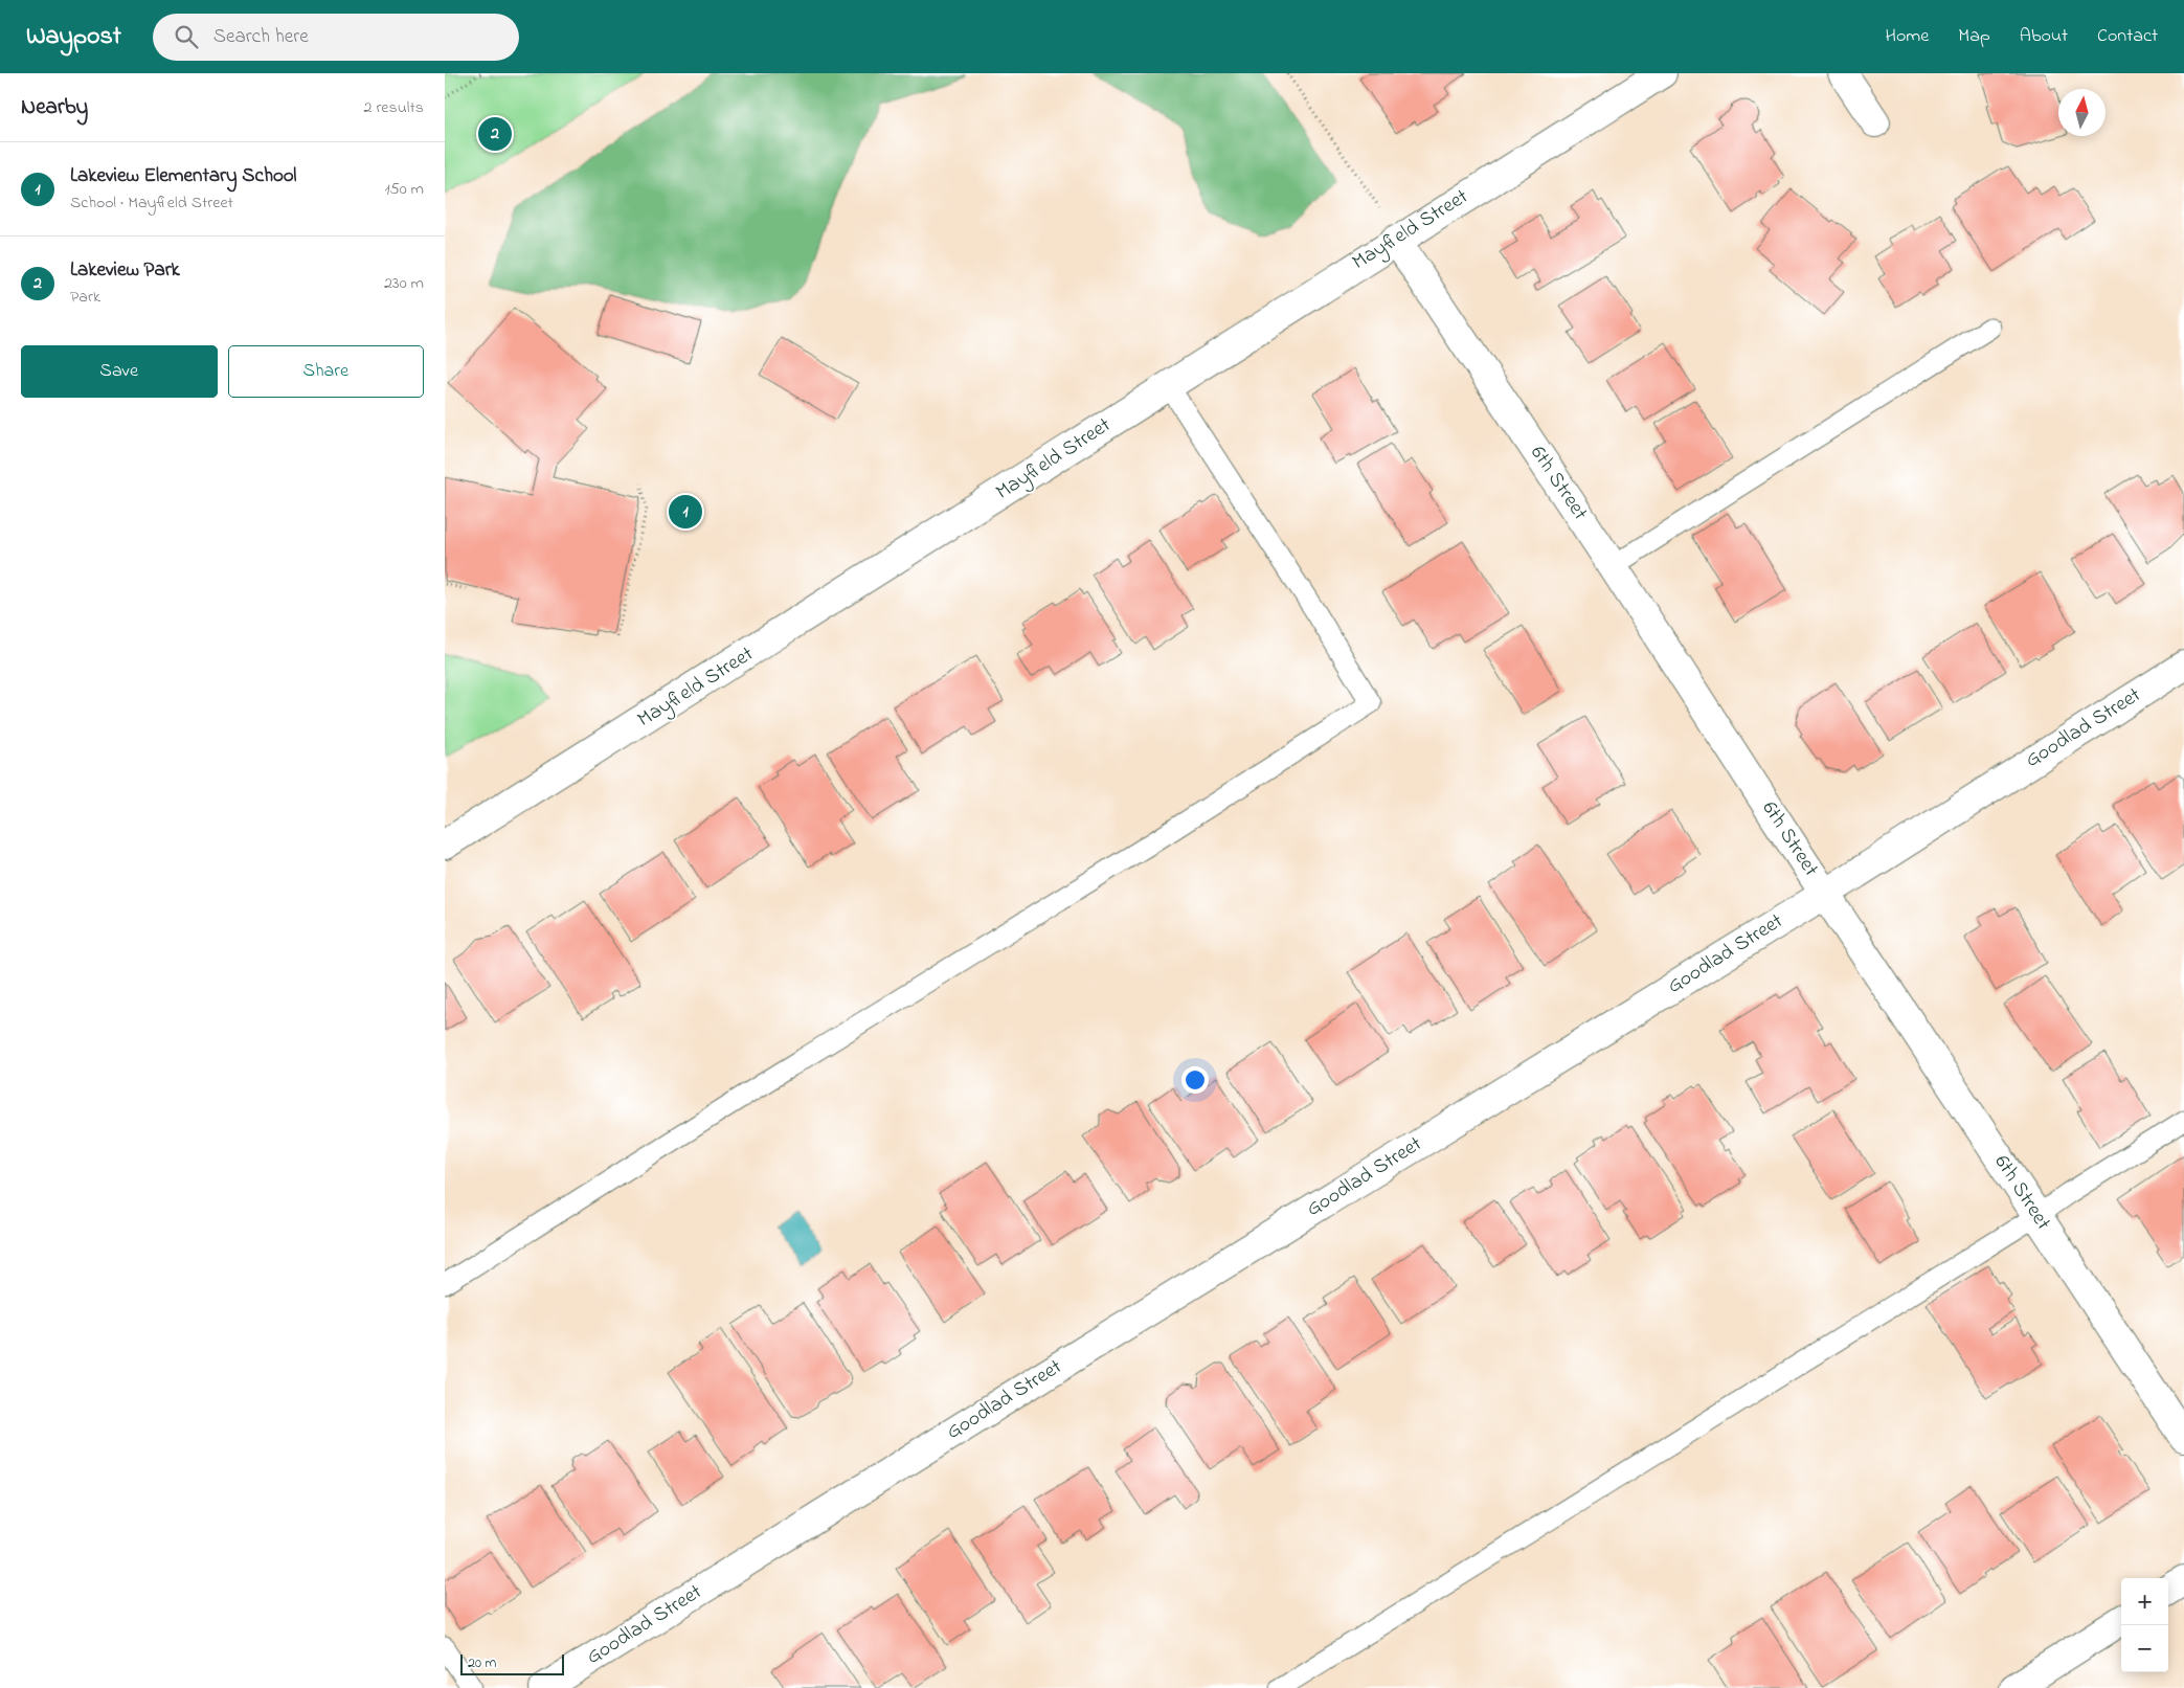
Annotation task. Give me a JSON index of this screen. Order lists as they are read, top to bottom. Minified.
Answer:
{"streets":{"street":["Mayfield Street","6th Street","Goodlad Street"]},"crossings":[["Mayfield Street","6th Street"],["6th Street","Goodlad Street"]],"scale_bar":"20 m","north":"top","page":{"header":"Waypost","search":"Search here","nav":["Home","Map","About","Contact"],"heading":["Nearby","2 results"],"pins":["2","1"],"list":[{"mark":"1","name":"Lakeview Elementary School","note":"School · Mayfield Street","value":"150 m"},{"mark":"2","name":"Lakeview Park","note":"Park","value":"230 m"}],"buttons":["Save","Share"],"map_buttons":["+","−"],"scale":"20 m"}}
